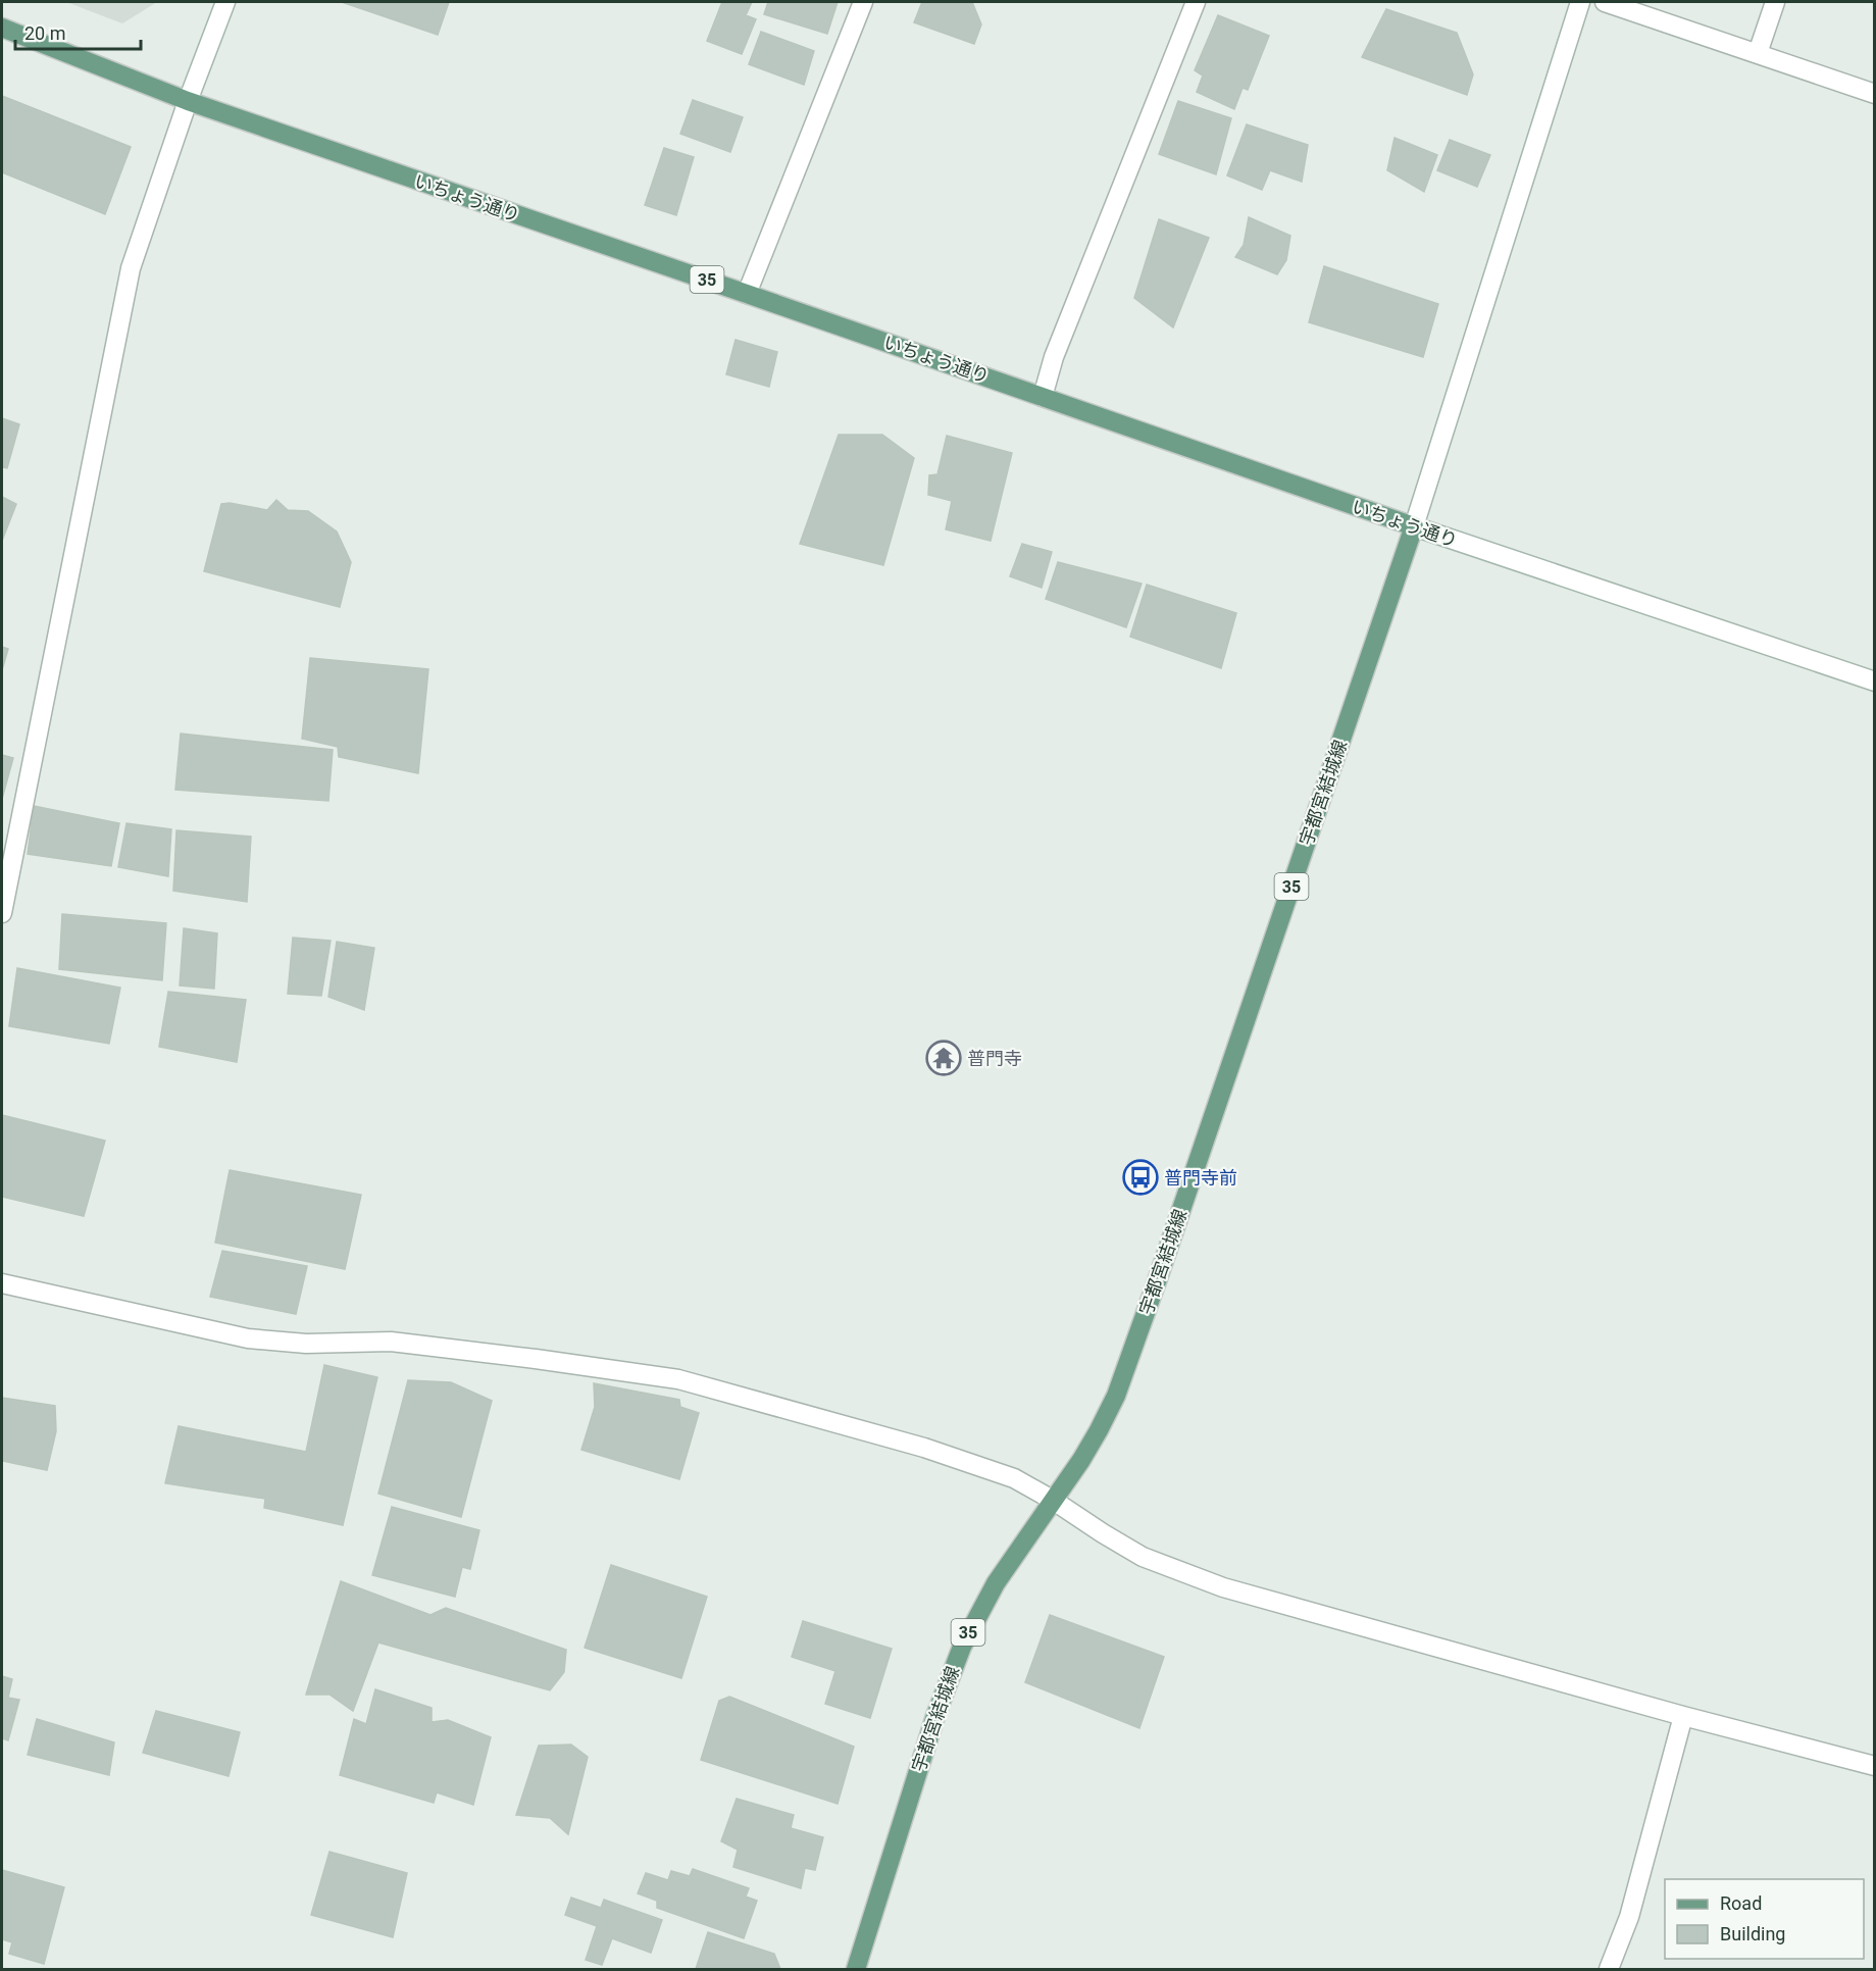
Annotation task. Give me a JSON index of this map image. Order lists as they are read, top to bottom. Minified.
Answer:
{"streets":{"main road":["いちょう通り","35","宇都宮結城線"]},"crossings":[["いちょう通り","宇都宮結城線"]],"places":{"temple":["普門寺"],"bus stop":["普門寺前"]},"legend":["Road","Building"],"scale_bar":"20 m"}
